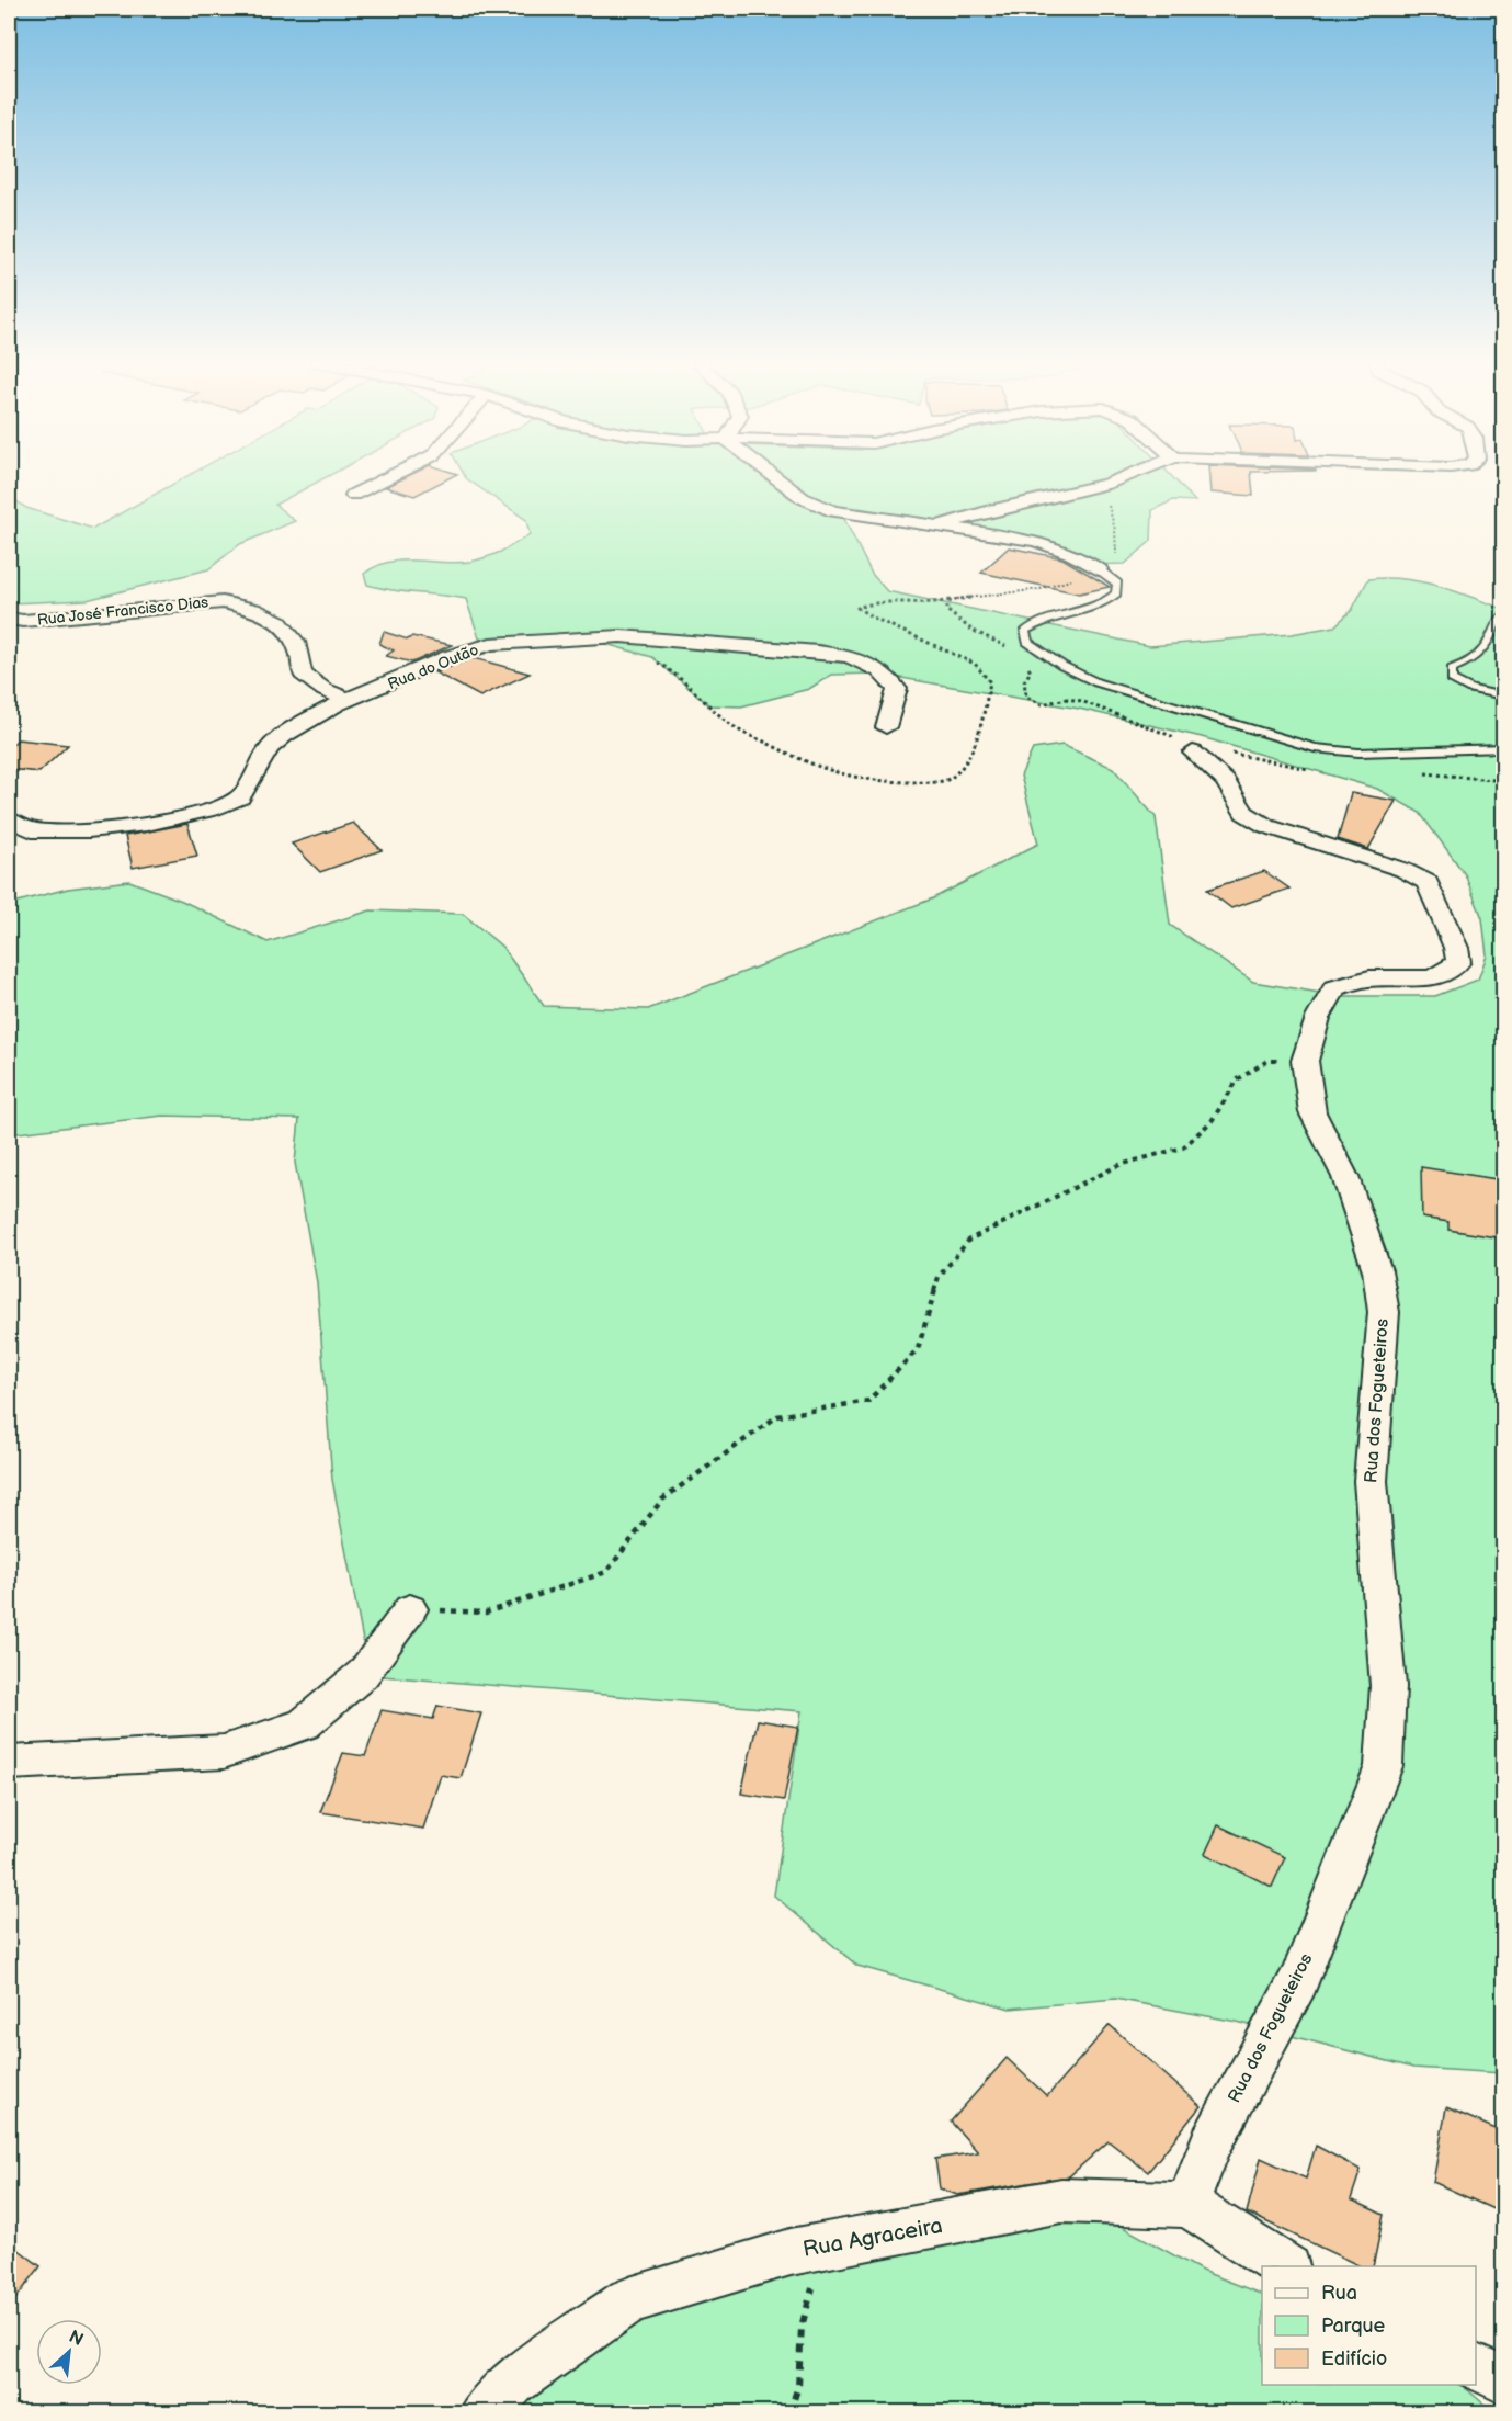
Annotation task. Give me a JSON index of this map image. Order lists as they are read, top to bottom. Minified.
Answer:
{"streets":{"street":["Rua José Francisco Dias","Rua do Outão","Rua dos Fogueteiros","Rua Agraceira"]},"crossings":[["Rua José Francisco Dias","Rua do Outão"],["Rua dos Fogueteiros","Rua Agraceira"]],"legend":["Rua","Parque","Edifício"],"north":"top right"}
